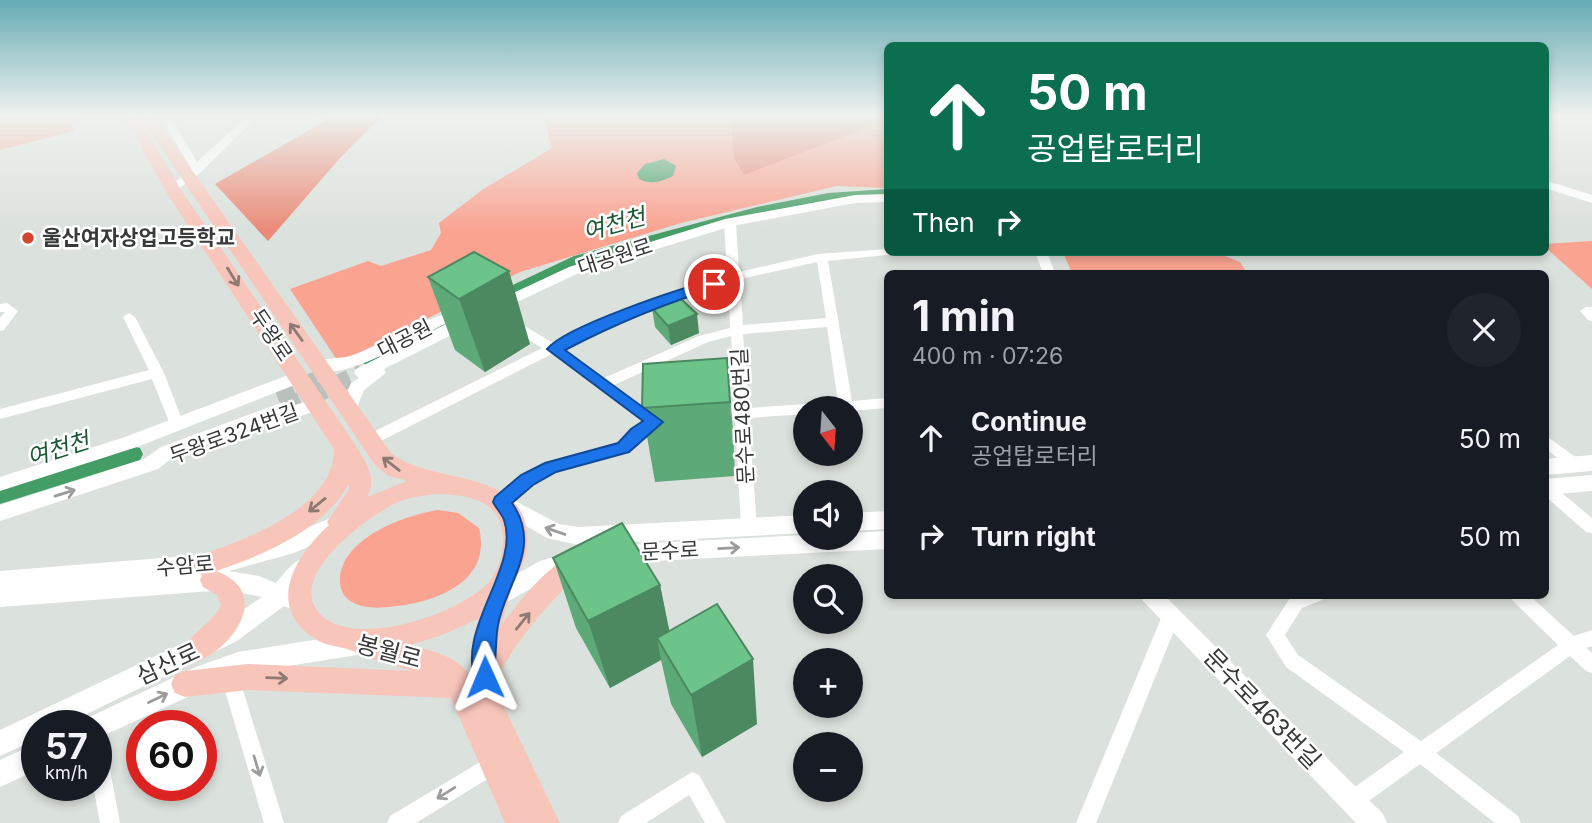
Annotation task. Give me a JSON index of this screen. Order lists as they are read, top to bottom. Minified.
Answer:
{"streets":{"main road":["두왕로","문수로","수암로","봉월로","삼산로"],"street":["대공원로","문수로480번길","두왕로324번길","문수로463번길"]},"crossings":[["대공원로","문수로480번길"],["두왕로","두왕로324번길"],["두왕로","문수로"],["두왕로","수암로"],["두왕로","봉월로"],["두왕로","삼산로"],["문수로480번길","문수로"],["문수로","수암로"],["문수로","봉월로"],["문수로","삼산로"],["수암로","봉월로"],["수암로","삼산로"],["봉월로","삼산로"]],"water":["여천천"],"places":["울산여자상업고등학교"],"north":"bottom","page":{"turn":["50 m","공업탑로터리"],"then":"Then","heading":["1 min","400 m · 07:26"],"list":[{"name":"Continue","note":"공업탑로터리","value":"50 m"},{"name":"Turn right","value":"50 m"}],"map_buttons":["+","−"],"speed":"57 km/h","limit":"60"}}
